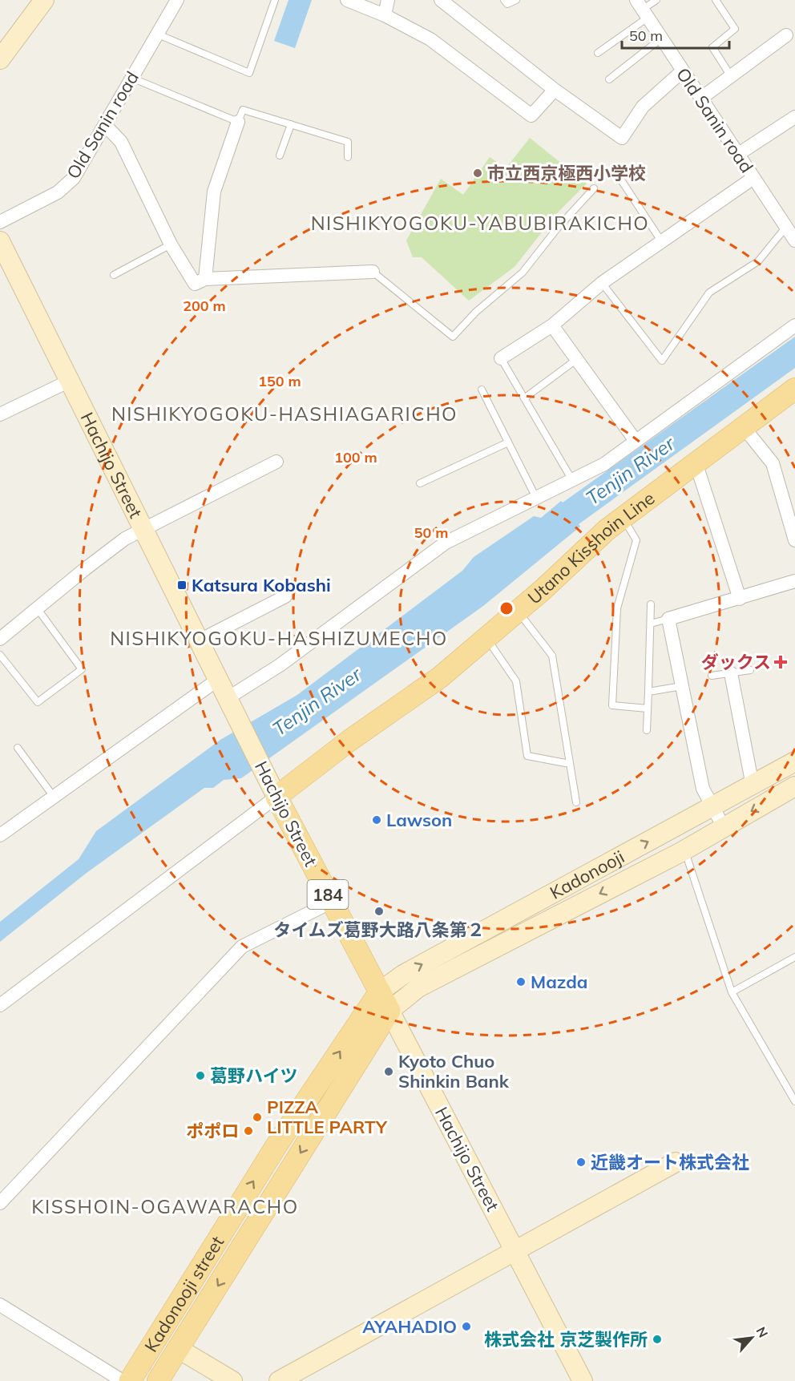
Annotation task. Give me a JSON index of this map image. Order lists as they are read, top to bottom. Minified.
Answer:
{"streets":{"main road":["Hachijo Street","Utano Kisshoin Line","184","Kadonooji street"],"street":["Old Sanin road","Kadonooji"]},"crossings":[["Hachijo Street","Utano Kisshoin Line"],["Hachijo Street","Kadonooji"],["Hachijo Street","Kadonooji street"],["Kadonooji","Kadonooji street"]],"districts":["NISHIKYOGOKU-YABUBIRAKICHO","NISHIKYOGOKU-HASHIAGARICHO","NISHIKYOGOKU-HASHIZUMECHO","KISSHOIN-OGAWARACHO"],"water":["Tenjin River"],"places":{"other":["市立西京極西小学校","Lawson","タイムズ葛野大路八条第２","Mazda","Kyoto Chuo Shinkin Bank","葛野ハイツ","PIZZA LITTLE PARTY","ポポロ","近畿オート株式会社","AYAHADIO","株式会社 京芝製作所"],"transit":["Katsura Kobashi"],"health":["ダックス"]},"scale_bar":"50 m","north":"top right","rings":["200 m","150 m","100 m","50 m"]}
